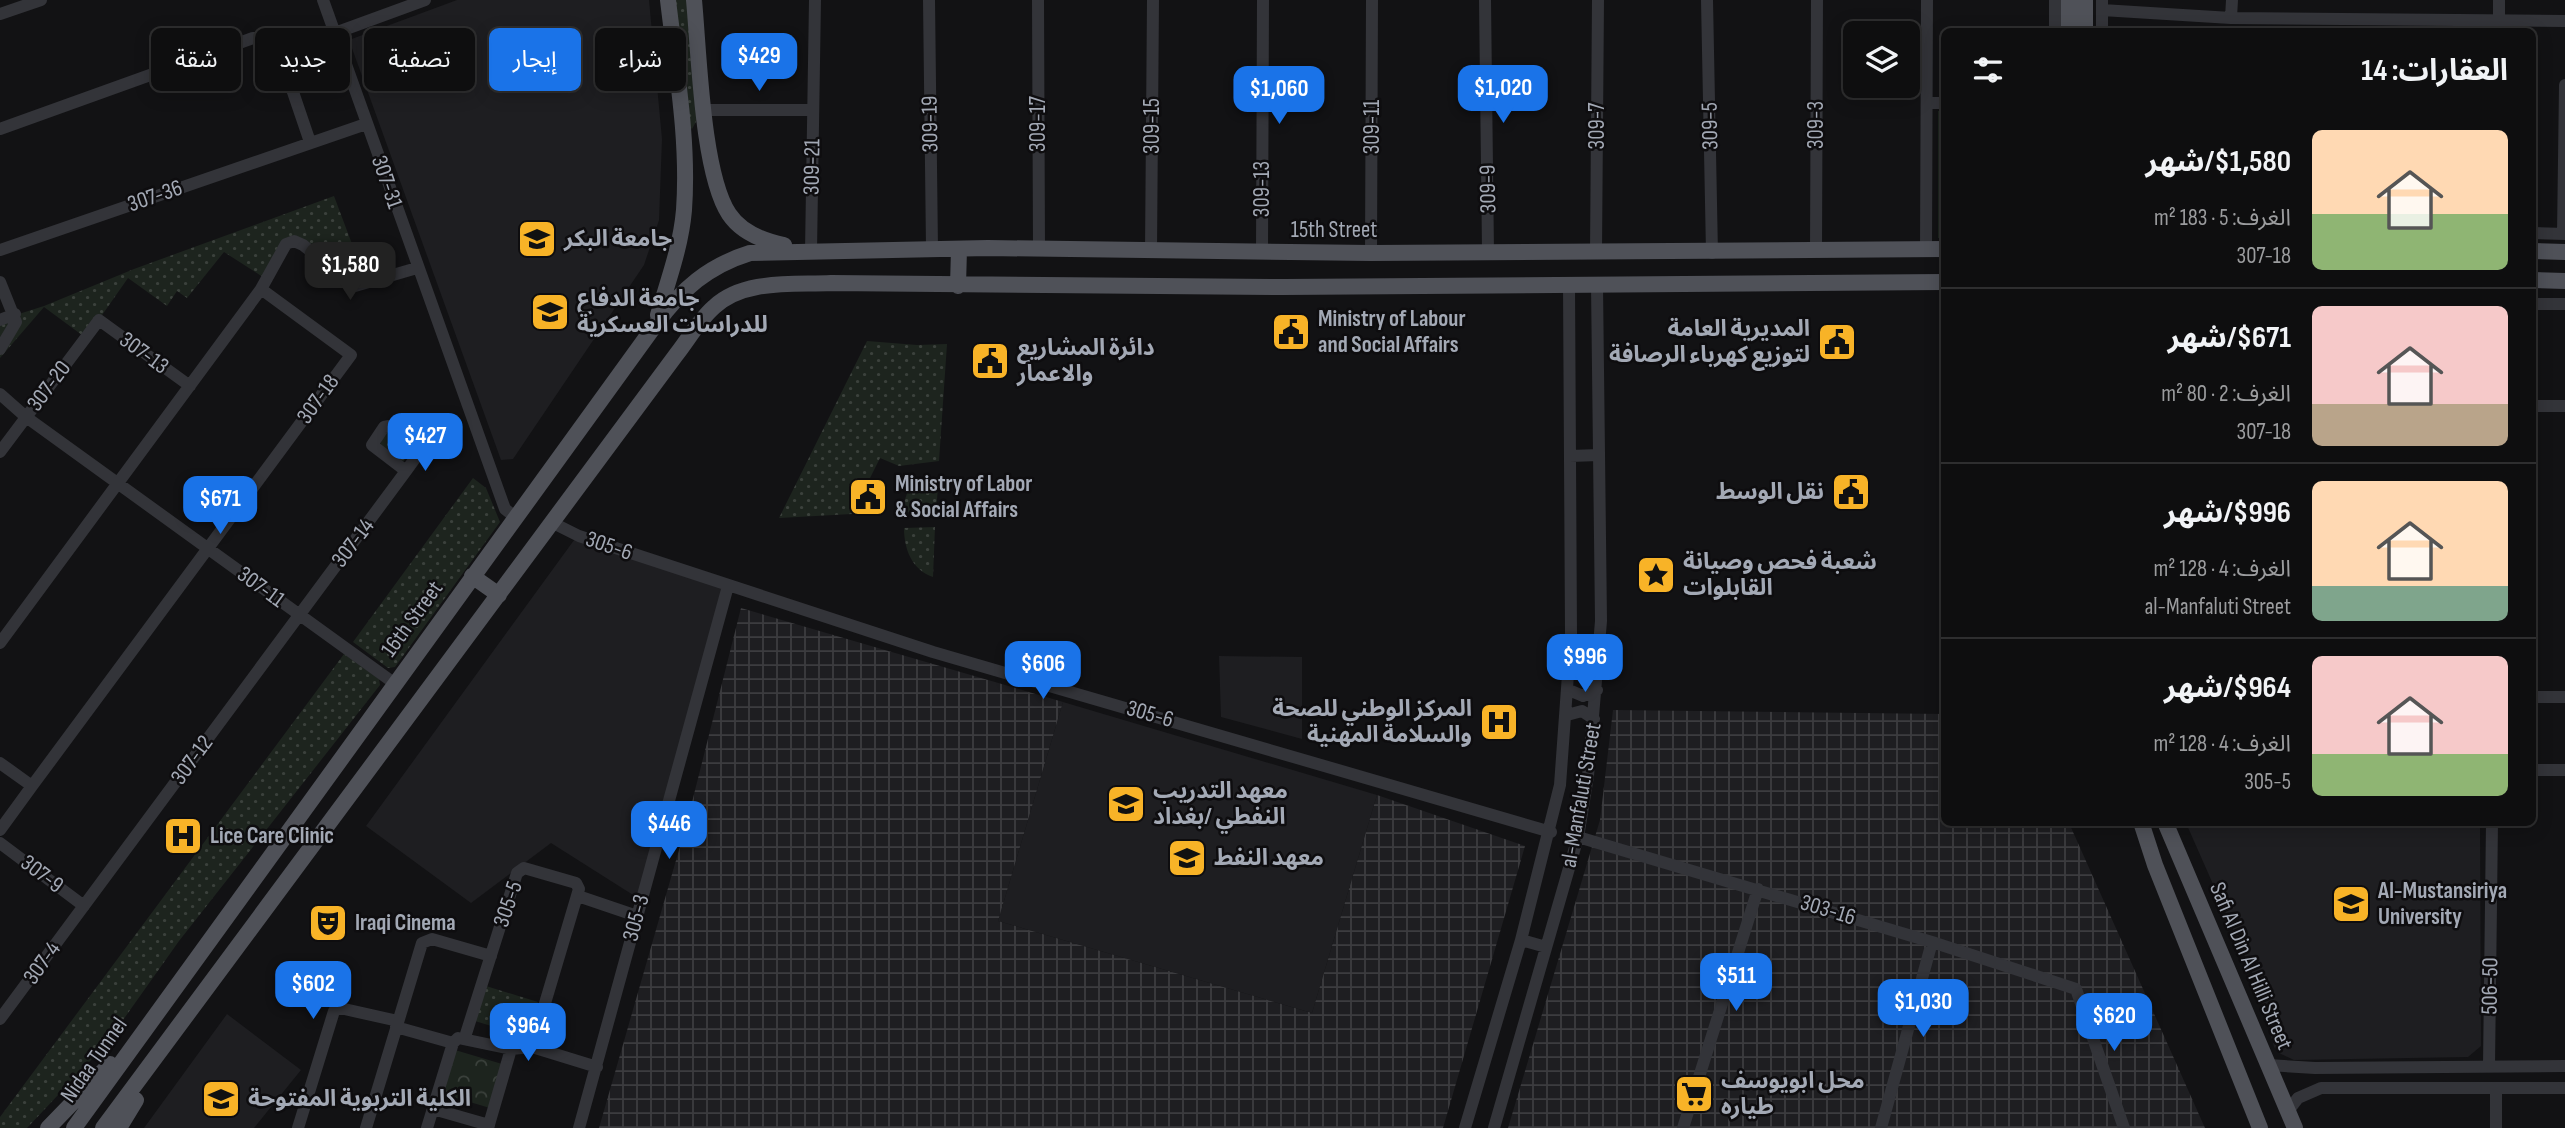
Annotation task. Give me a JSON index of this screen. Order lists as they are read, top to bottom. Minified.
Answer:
{"streets":{"main road":["15th Street","16th Street","Safi Al Din Al Hilli Street","Nidaa Tunnel"],"street":["309-19","309-17","309-3","309-15","309-7","309-5","309-11","309-21","307-31","309-13","309-9","307-36","307-13","307-20","307-18","307-14","305-6","307-11","307-12","al-Manfaluti Street","307-9","305-5","303-16","305-3","307-4","506-50"]},"crossings":[["309-19","15th Street"],["309-17","15th Street"],["309-3","15th Street"],["309-15","15th Street"],["309-7","15th Street"],["309-5","15th Street"],["309-11","15th Street"],["309-21","15th Street"],["307-31","307-36"],["307-31","16th Street"],["309-13","15th Street"],["309-9","15th Street"],["15th Street","16th Street"],["307-13","307-20"],["307-20","307-11"],["307-18","307-11"],["307-14","307-11"],["307-14","307-12"],["305-6","al-Manfaluti Street"],["305-6","305-3"],["307-11","16th Street"],["307-11","307-12"],["16th Street","Nidaa Tunnel"],["307-12","307-9"],["307-12","307-4"],["al-Manfaluti Street","303-16"],["307-9","307-4"]],"places":{"school or university":["جامعة البكر","جامعة الدفاع للدراسات العسكرية","معهد التدريب النفطي /بغداد","معهد النفط","Al-Mustansiriya University","الكلية التربوية المفتوحة"],"public building":["Ministry of Labour and Social Affairs","المديرية العامة لتوزيع كهرباء الرصافة","دائرة المشاريع والاعمار","نقل الوسط","Ministry of Labor & Social Affairs"],"place":["شعبة فحص وصيانة القابلوات"],"hospital":["المركز الوطني للصحة والسلامة المهنية","Lice Care Clinic"],"theatre":["Iraqi Cinema"],"supermarket":["محل ابويوسف طياره"]},"page":{"chip":["شراء","إيجار","تصفية","جديد","شقة"],"heading":"العقارات: 14","price":["$429","$1,020","$1,060","$1,580","$427","$671","$996","$606","$446","$511","$602","$1,030","$620","$964"],"list":[{"name":"$1,580/شهر","note":"الغرف: 5 · 183 m² · 307-18"},{"name":"$671/شهر","note":"الغرف: 2 · 80 m² · 307-18"},{"name":"$996/شهر","note":"الغرف: 4 · 128 m² · al-Manfaluti Street"},{"name":"$964/شهر","note":"الغرف: 4 · 128 m² · 305-5"}]}}
